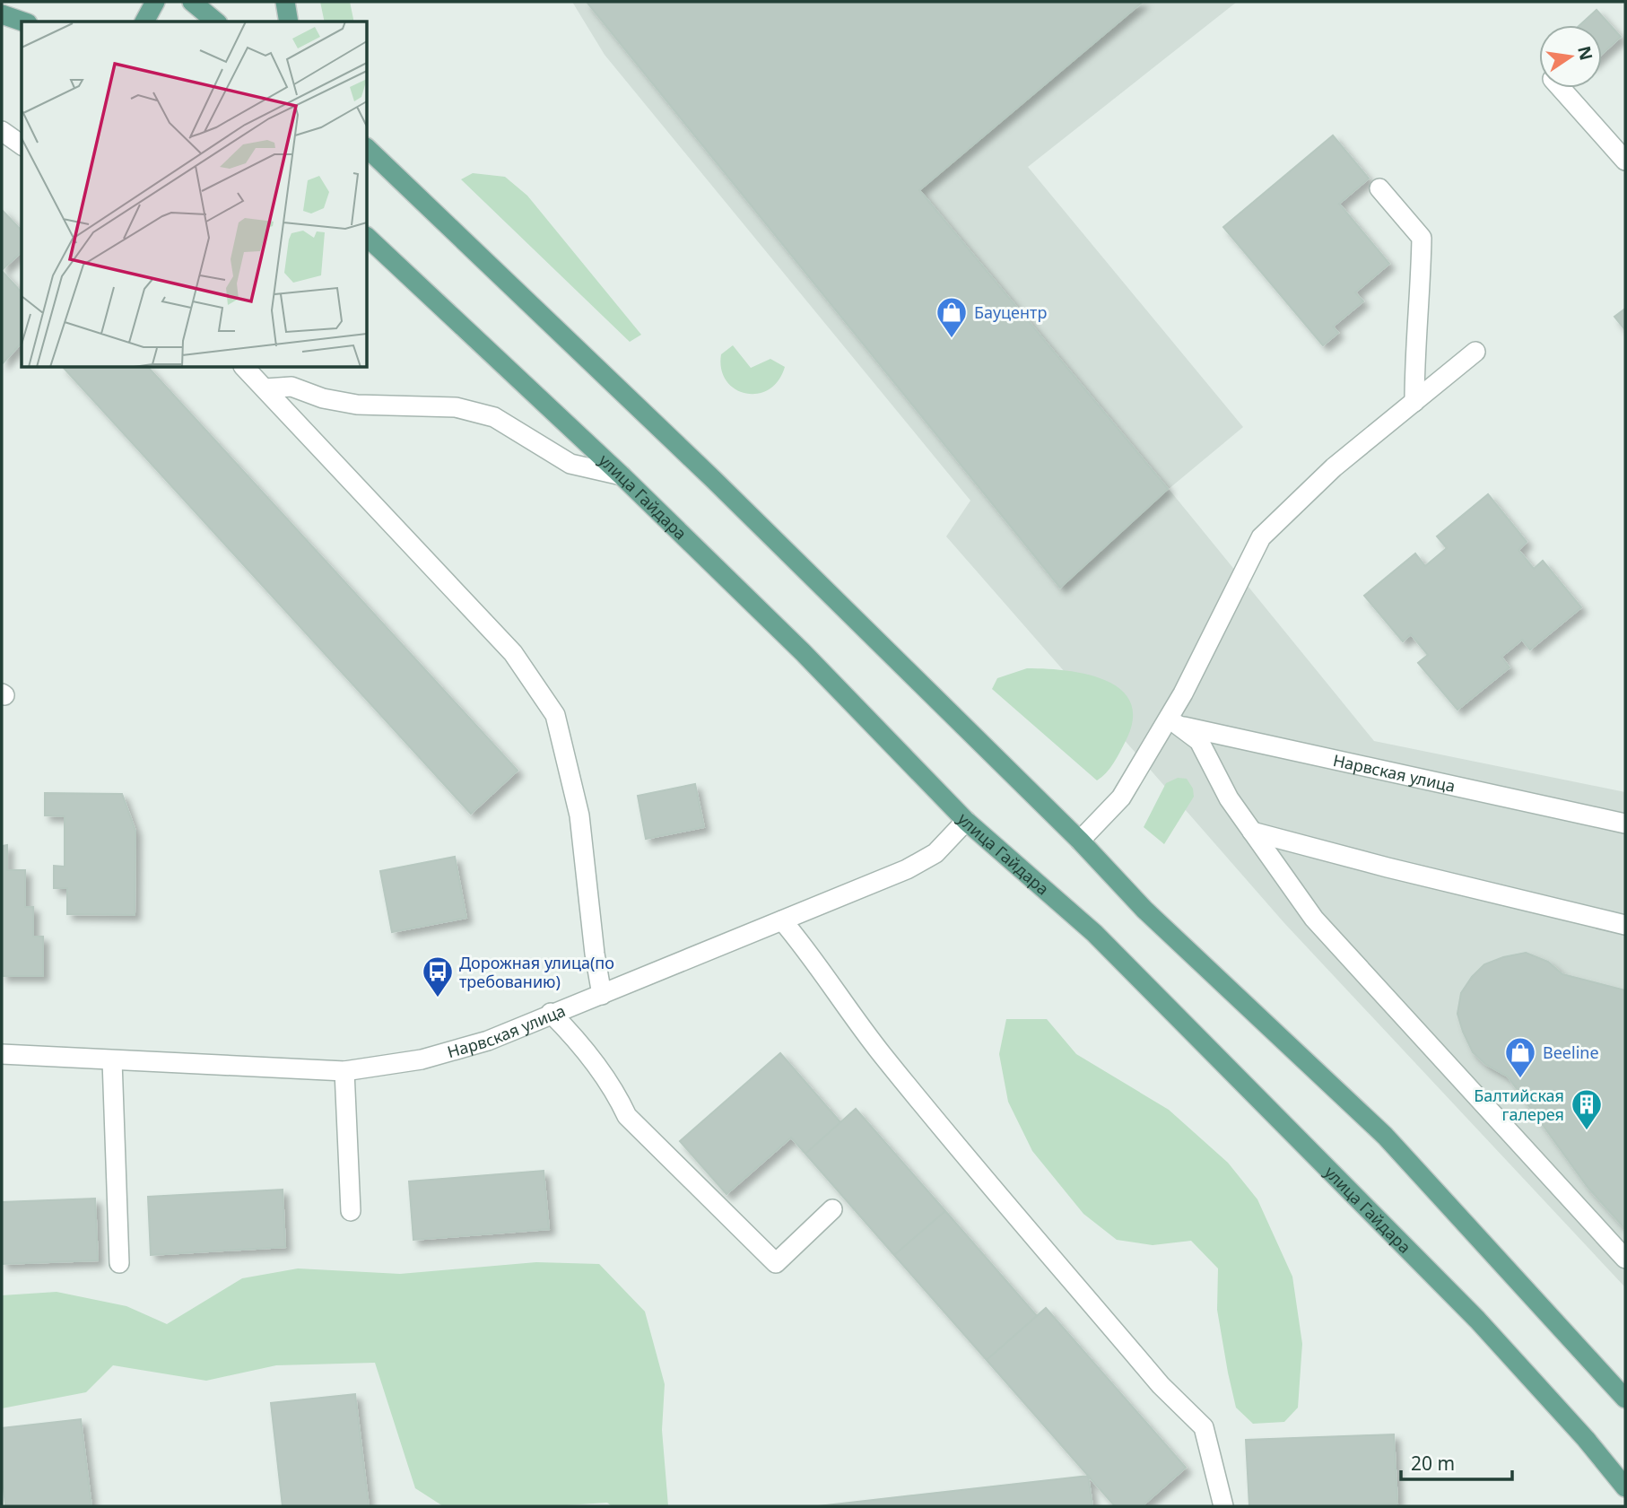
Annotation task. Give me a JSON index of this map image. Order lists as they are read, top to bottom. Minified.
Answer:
{"streets":{"main road":["улица Гайдара"],"street":["Нарвская улица"]},"crossings":[["улица Гайдара","Нарвская улица"]],"places":{"shop":["Бауцентр","Beeline"],"bus stop":["Дорожная улица(по требованию)"],"building":["Балтийская галерея"]},"scale_bar":"20 m","north":"right"}
